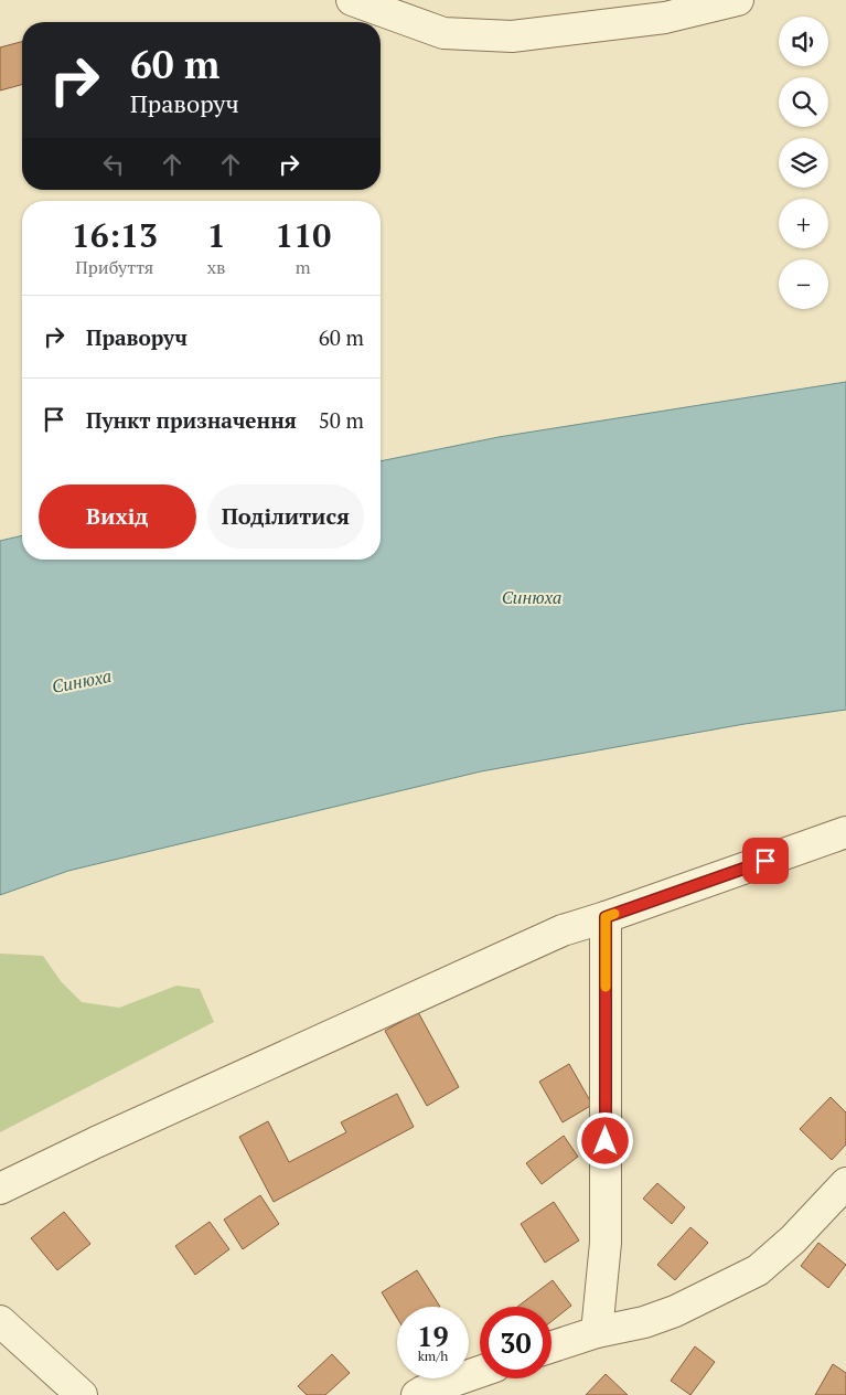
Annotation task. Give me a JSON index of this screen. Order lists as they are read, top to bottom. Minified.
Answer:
{"water":["Синюха"],"page":{"map_buttons":["+","−"],"turn":["60 m","Праворуч"],"eta":["16:13","Прибуття","1","хв","110","m"],"list":[{"name":"Праворуч","value":"60 m"},{"name":"Пункт призначення","value":"50 m"}],"buttons":["Вихід","Поділитися"],"speed":"19 km/h","limit":"30"}}
